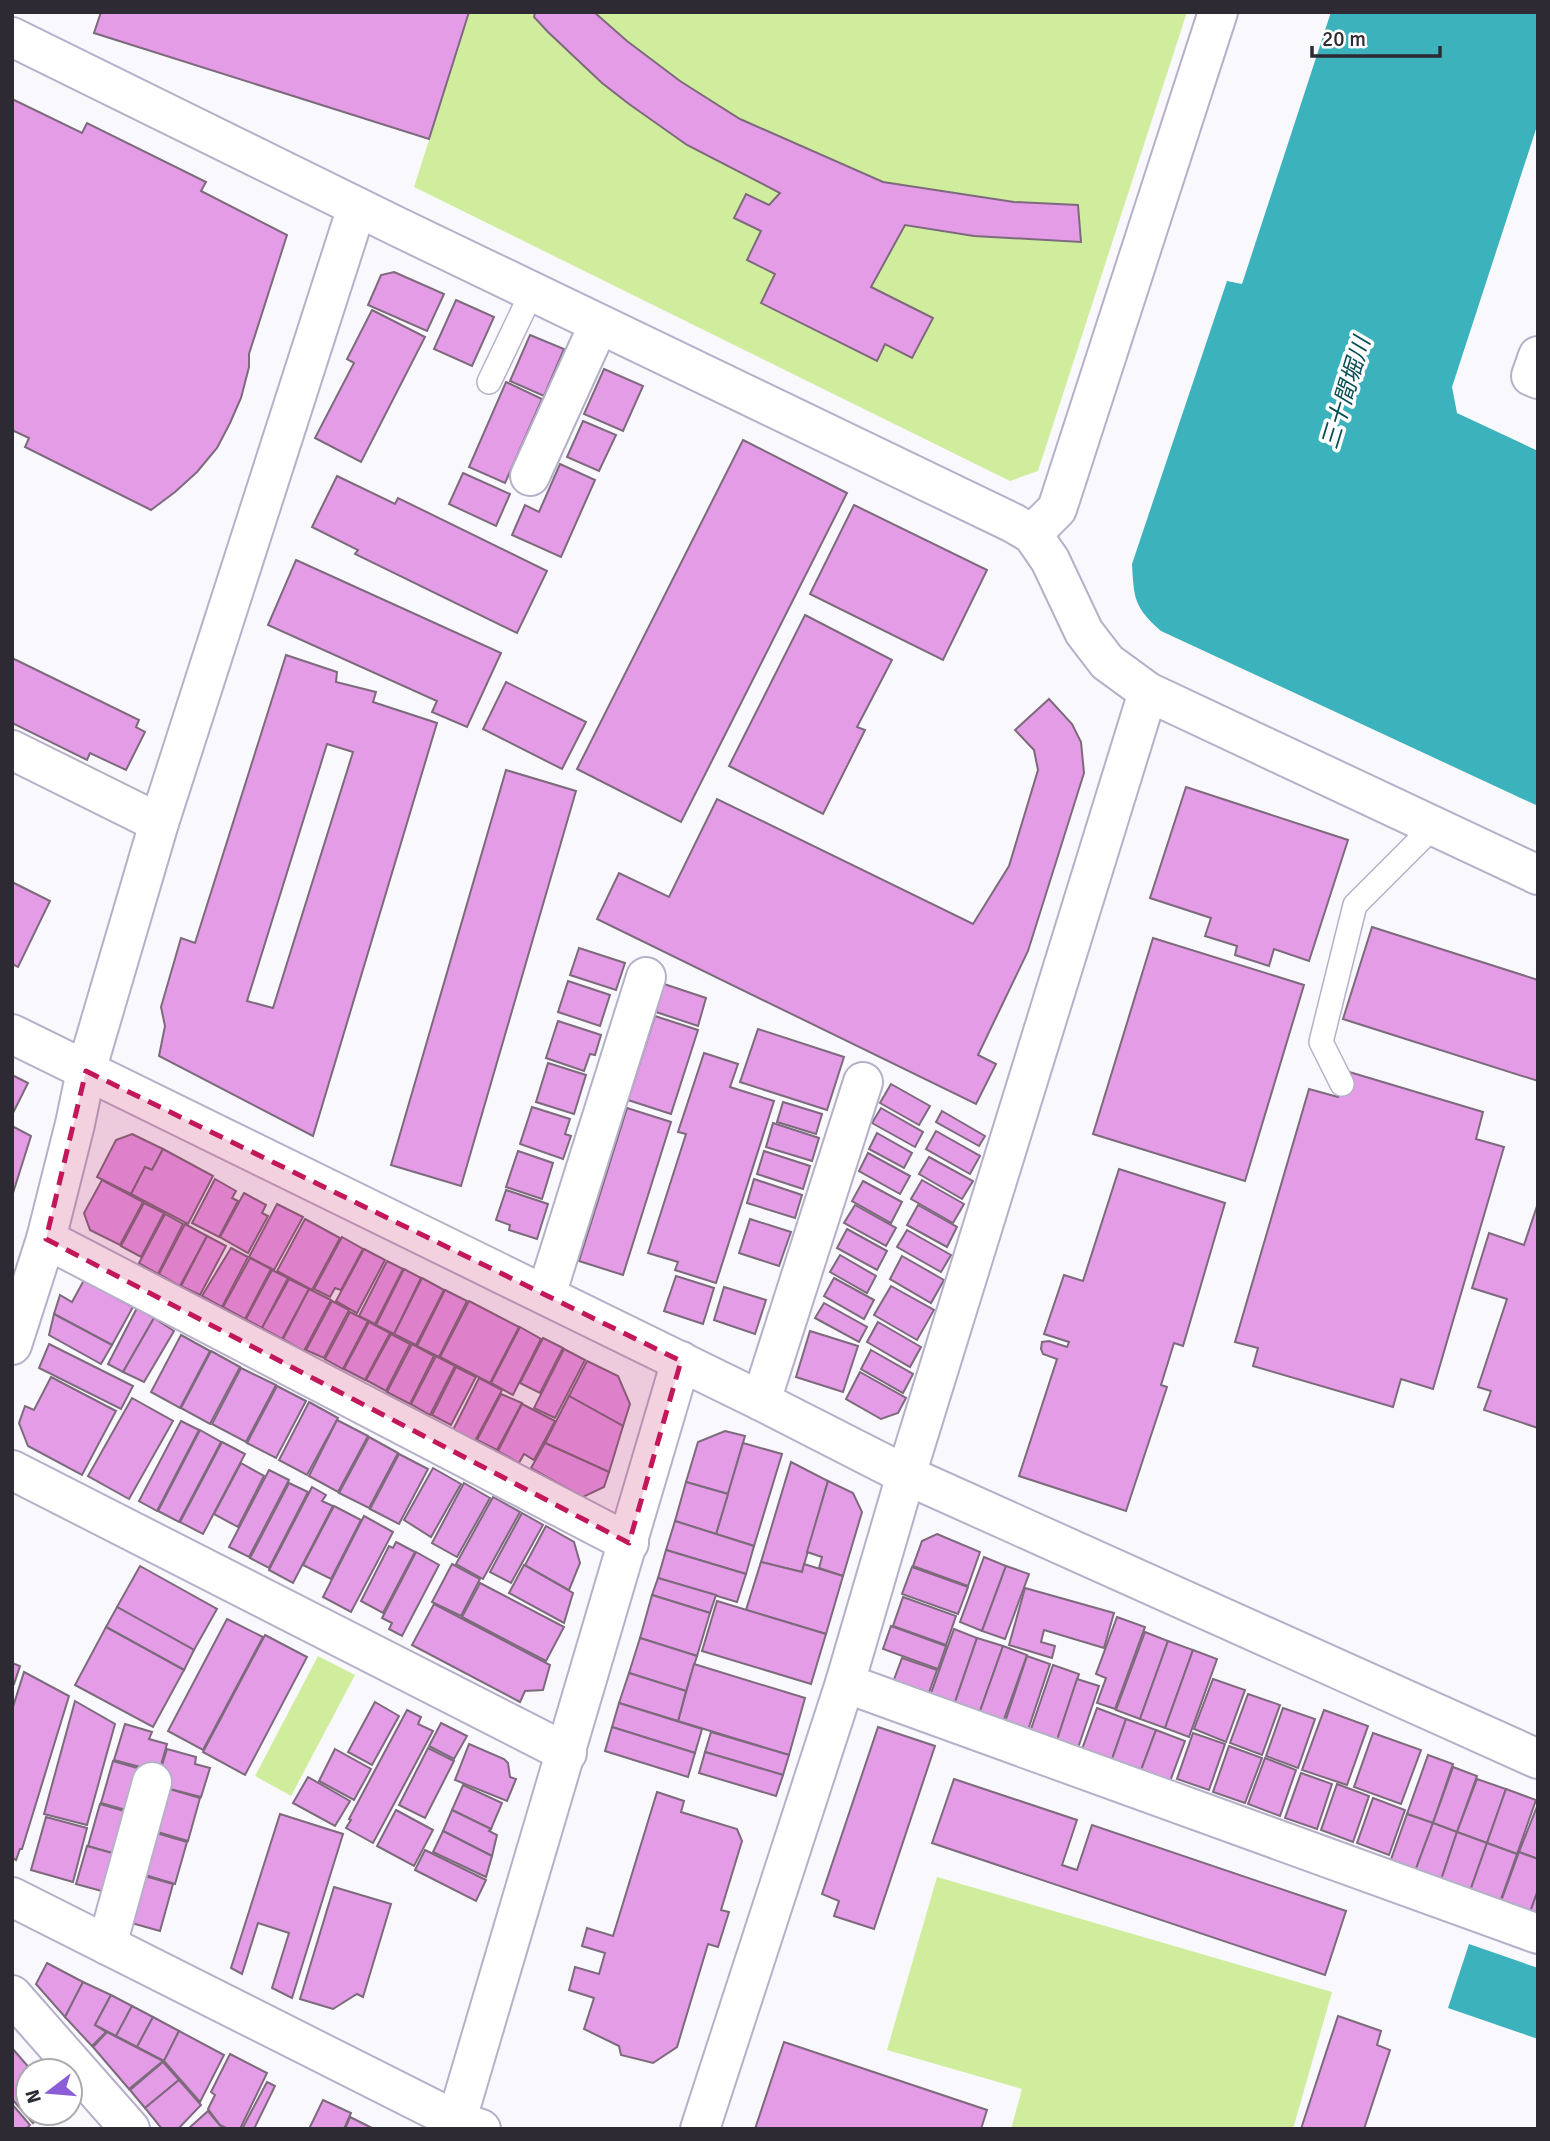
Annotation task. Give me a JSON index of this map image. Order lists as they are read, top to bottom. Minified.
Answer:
{"water":["三十間堀川"],"scale_bar":"20 m","north":"left"}
